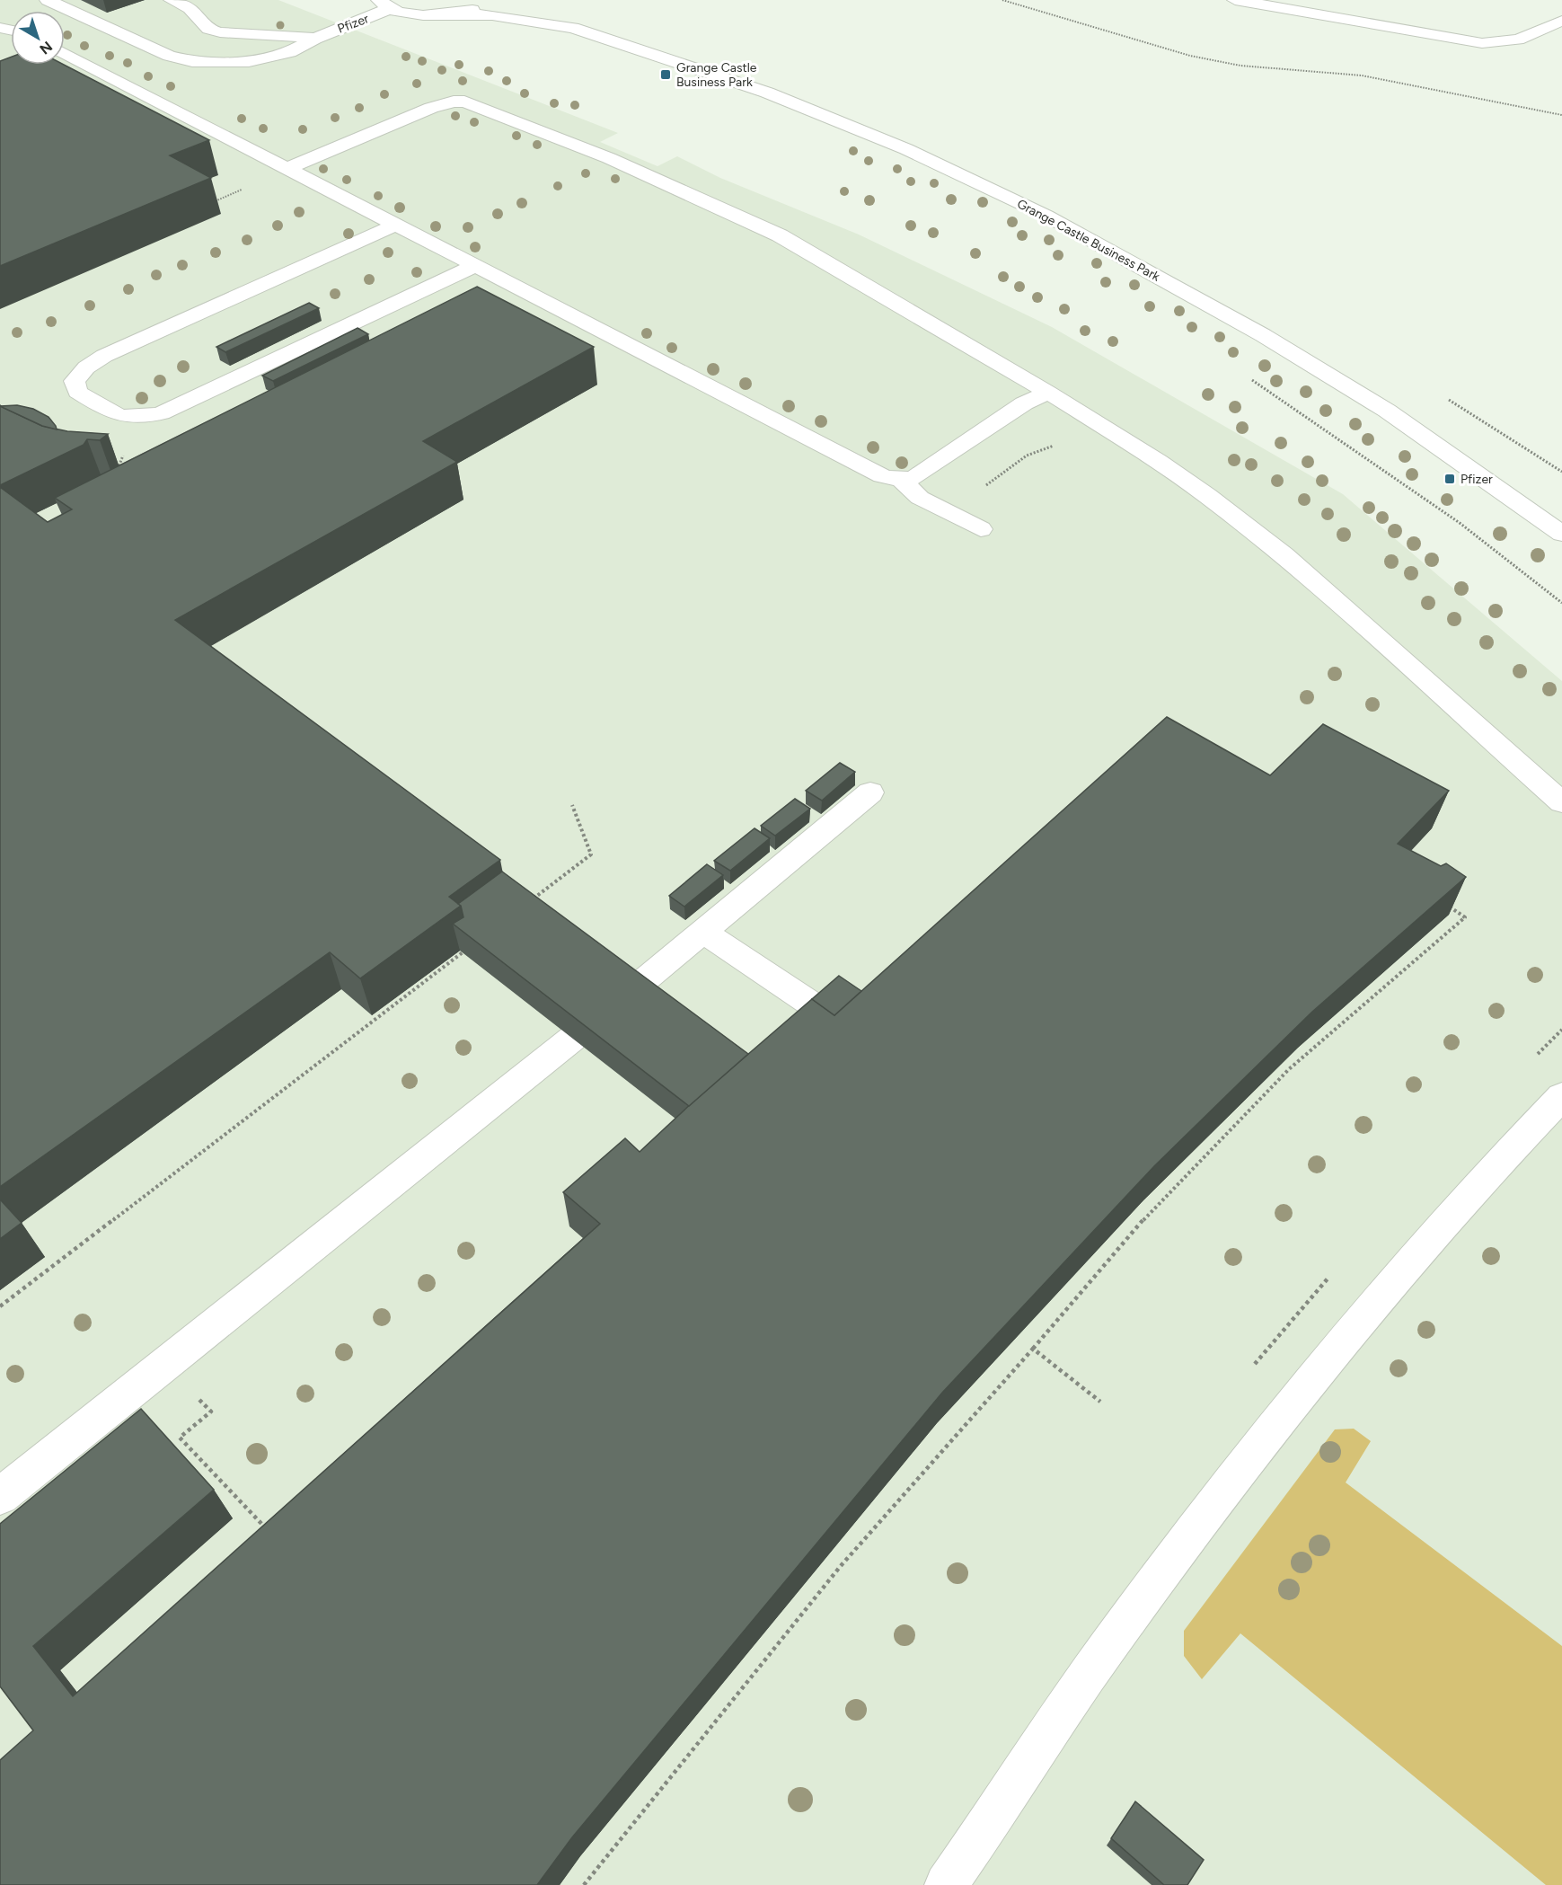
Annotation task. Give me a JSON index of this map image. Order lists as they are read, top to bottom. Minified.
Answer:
{"streets":{"street":["Pfizer","Grange Castle Business Park"]},"places":{"transit":["Grange Castle Business Park","Pfizer"]},"north":"bottom right"}
